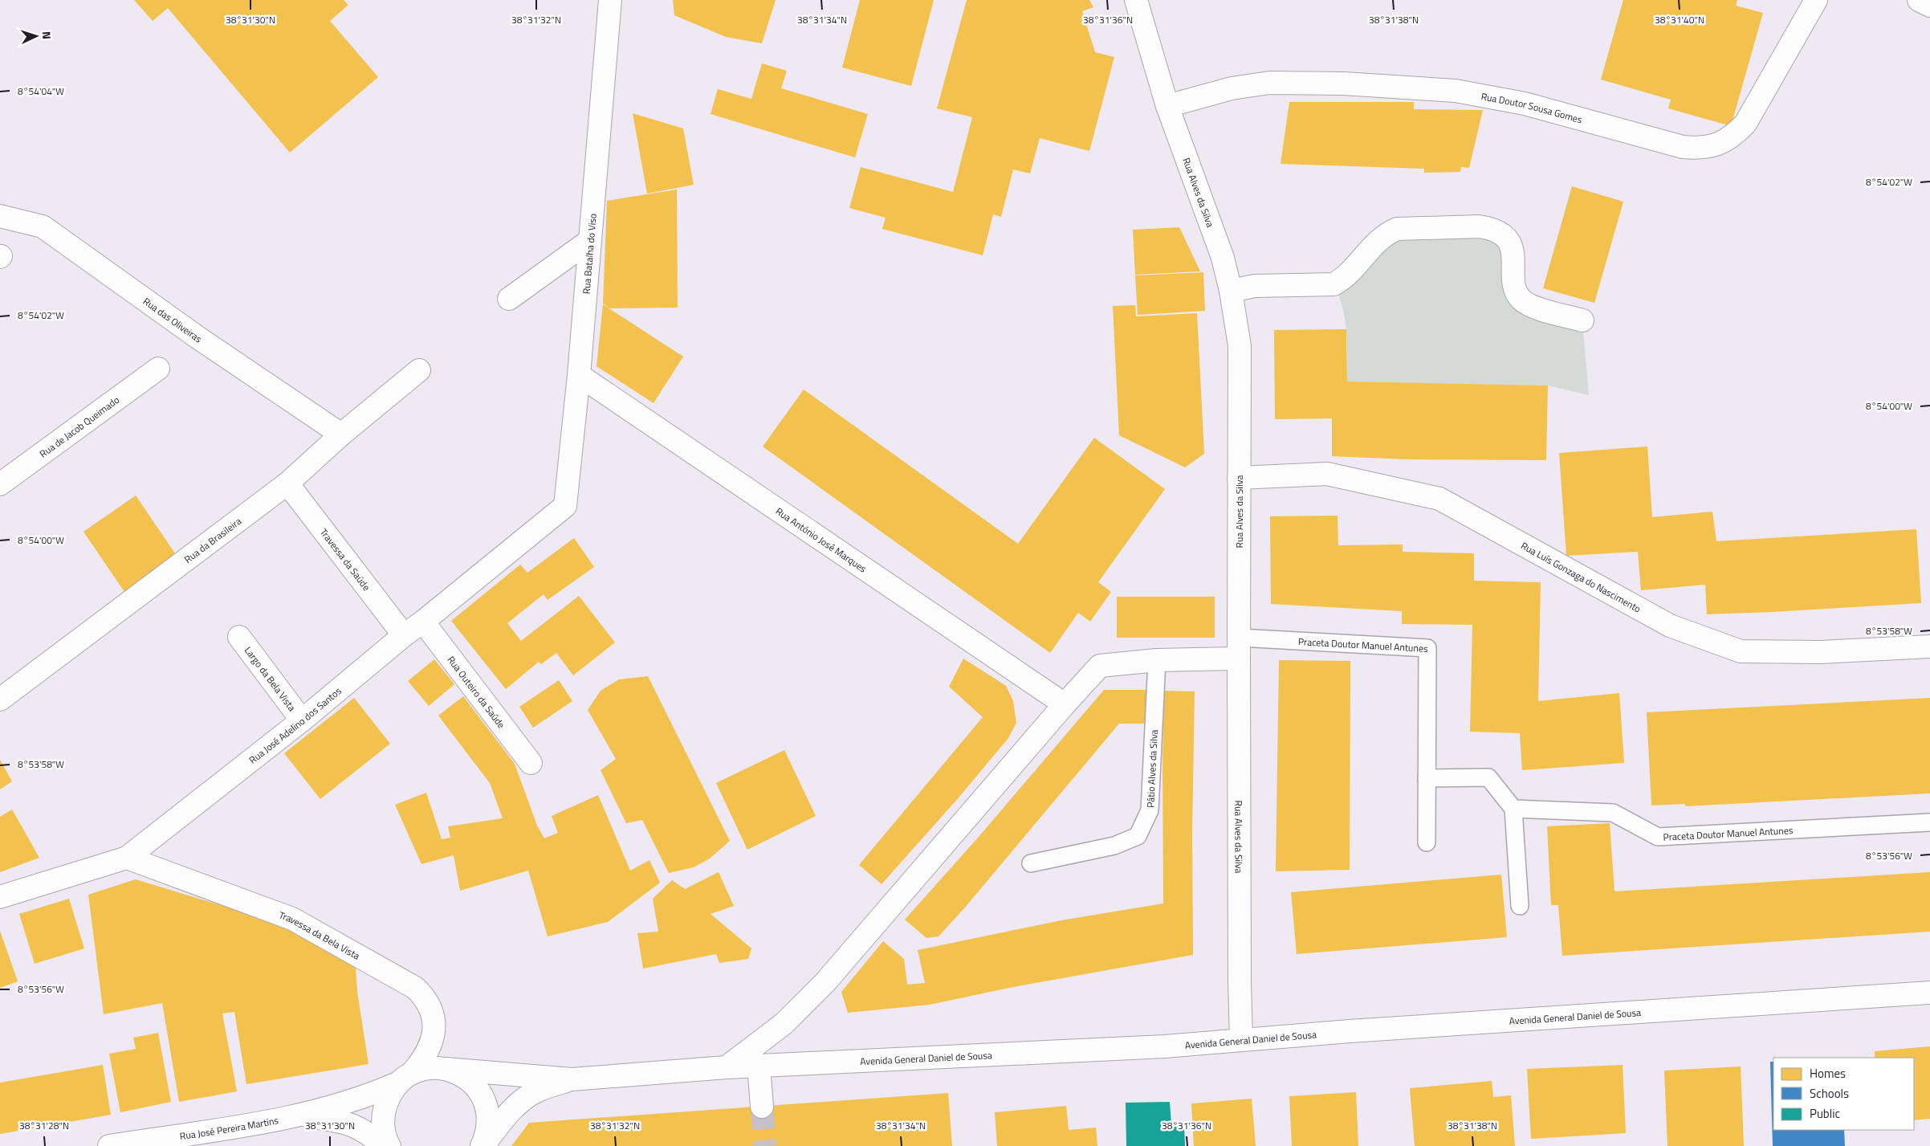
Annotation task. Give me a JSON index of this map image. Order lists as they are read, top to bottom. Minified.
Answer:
{"streets":{"street":["Rua Doutor Sousa Gomes","Rua Alves da Silva","Rua Batalha do Viso","Rua das Oliveiras","Rua de Jacob Queimado","Rua da Brasileira","Rua António José Marques","Travessa da Saúde","Rua Luís Gonzaga do Nascimento","Largo da Bela Vista","Rua Outeiro da Saúde","Rua José Adelino dos Santos","Travessa da Bela Vista","Avenida General Daniel de Sousa","Rua José Pereira Martins"],"lane":["Praceta Doutor Manuel Antunes","Pátio Alves da Silva"]},"crossings":[["Rua Doutor Sousa Gomes","Rua Alves da Silva"],["Rua Alves da Silva","Rua Luís Gonzaga do Nascimento"],["Rua Alves da Silva","Praceta Doutor Manuel Antunes"],["Rua Alves da Silva","Avenida General Daniel de Sousa"],["Rua Batalha do Viso","Rua António José Marques"],["Rua Batalha do Viso","Rua José Adelino dos Santos"],["Rua das Oliveiras","Rua da Brasileira"],["Rua da Brasileira","Travessa da Saúde"],["Travessa da Saúde","Rua José Adelino dos Santos"],["Largo da Bela Vista","Rua José Adelino dos Santos"],["Rua Outeiro da Saúde","Rua José Adelino dos Santos"],["Rua José Adelino dos Santos","Travessa da Bela Vista"],["Travessa da Bela Vista","Avenida General Daniel de Sousa"],["Travessa da Bela Vista","Rua José Pereira Martins"],["Avenida General Daniel de Sousa","Rua José Pereira Martins"]],"legend":["Homes","Schools","Public"],"north":"right","coordinates":["38°31'30\"N","38°31'32\"N","38°31'34\"N","38°31'36\"N","38°31'38\"N","38°31'40\"N","8°54'04\"W","8°54'02\"W","8°54'00\"W","8°53'58\"W","8°53'56\"W","38°31'28\"N"]}
